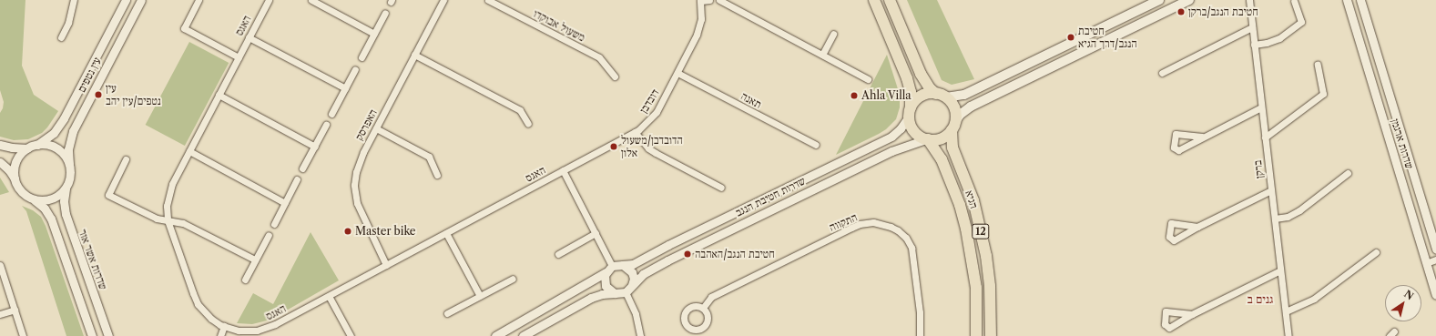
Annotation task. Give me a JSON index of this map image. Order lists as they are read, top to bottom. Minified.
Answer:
{"streets":{"highway":["הגיא","12"],"street":["האגס","משעול אבוקדו","עין נטפים","תאנה","דובדבן","האפרסק","שדרות ארגמן","ברקן","שדרות חטיבת הנגב","התקווה","שדרות אשר אזר"]},"crossings":[["האגס","דובדבן"],["האגס","האפרסק"],["האגס","שדרות חטיבת הנגב"],["עין נטפים","שדרות אשר אזר"],["תאנה","דובדבן"],["שדרות חטיבת הנגב","הגיא"],["שדרות חטיבת הנגב","12"],["הגיא","12"]],"districts":["גנים ב"],"places":["חטיבת הנגב/ברקן","חטיבת הנגב/דרך הגיא","עין נטפים/עין יהב","Ahla Villa","הדובדבן/משעול אלון","Master bike","חטיבת הנגב/האהבה"],"north":"top right"}
